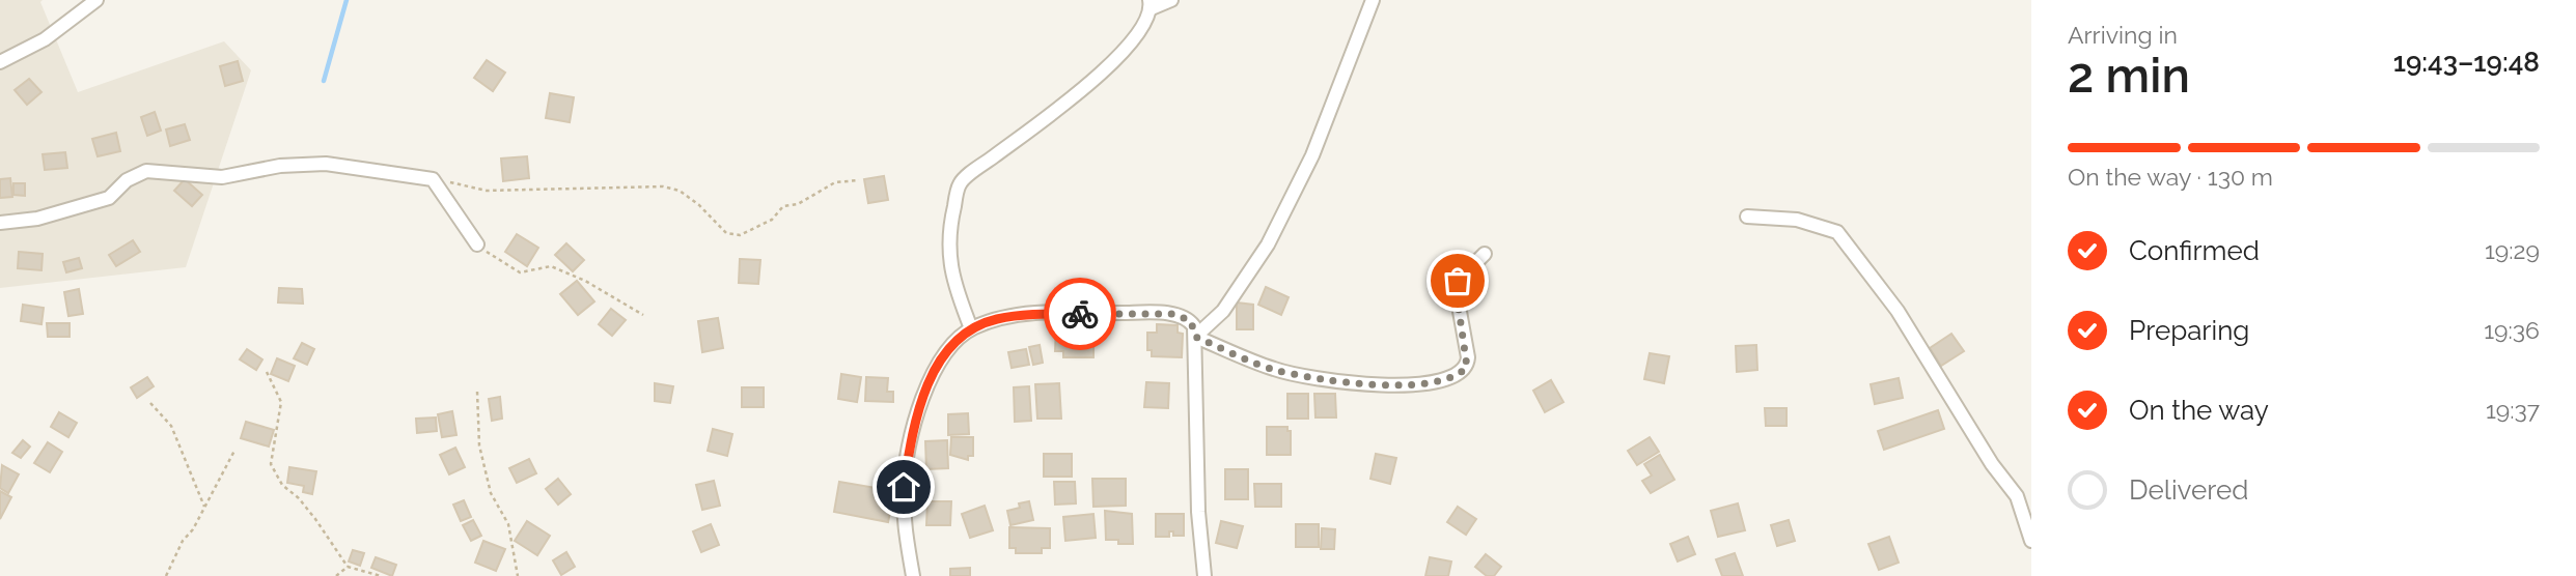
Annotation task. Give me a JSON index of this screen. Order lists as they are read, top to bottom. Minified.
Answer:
{"page":{"heading":["2 min","Arriving in","19:43–19:48"],"bar":"On the way · 130 m","list":[["Confirmed","19:29"],["Preparing","19:36"],["On the way","19:37"],"Delivered"]}}
